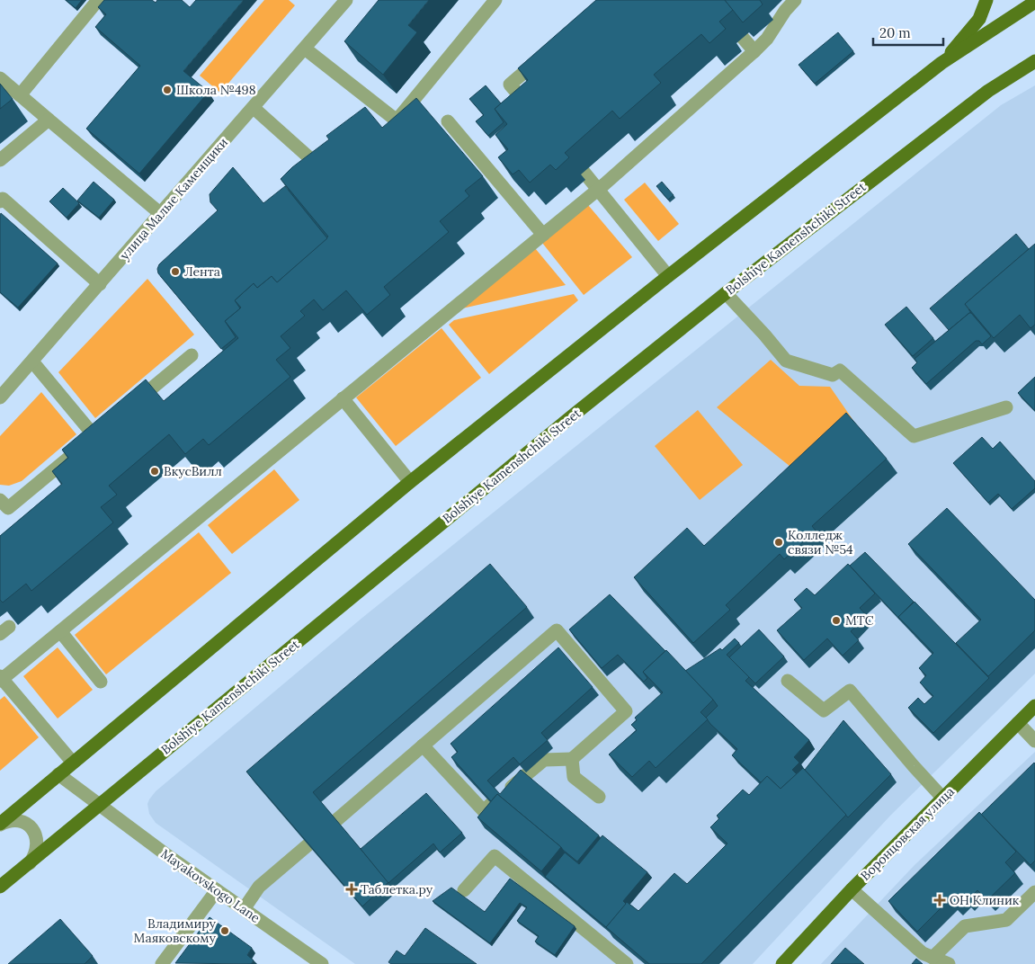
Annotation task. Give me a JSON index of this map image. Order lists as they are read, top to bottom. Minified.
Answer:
{"streets":{"main road":["Bolshiye Kamenshchiki Street","Воронцовская улица"],"street":["улица Малые Каменщики","Mayakovskogo Lane"]},"crossings":[["Bolshiye Kamenshchiki Street","Mayakovskogo Lane"]],"places":{"other":["Школа №498","Лента","ВкусВилл","Колледж связи №54","МТС","Владимиру Маяковскому"],"health":["Таблетка.ру","ОН Клиник"]},"scale_bar":"20 m"}
